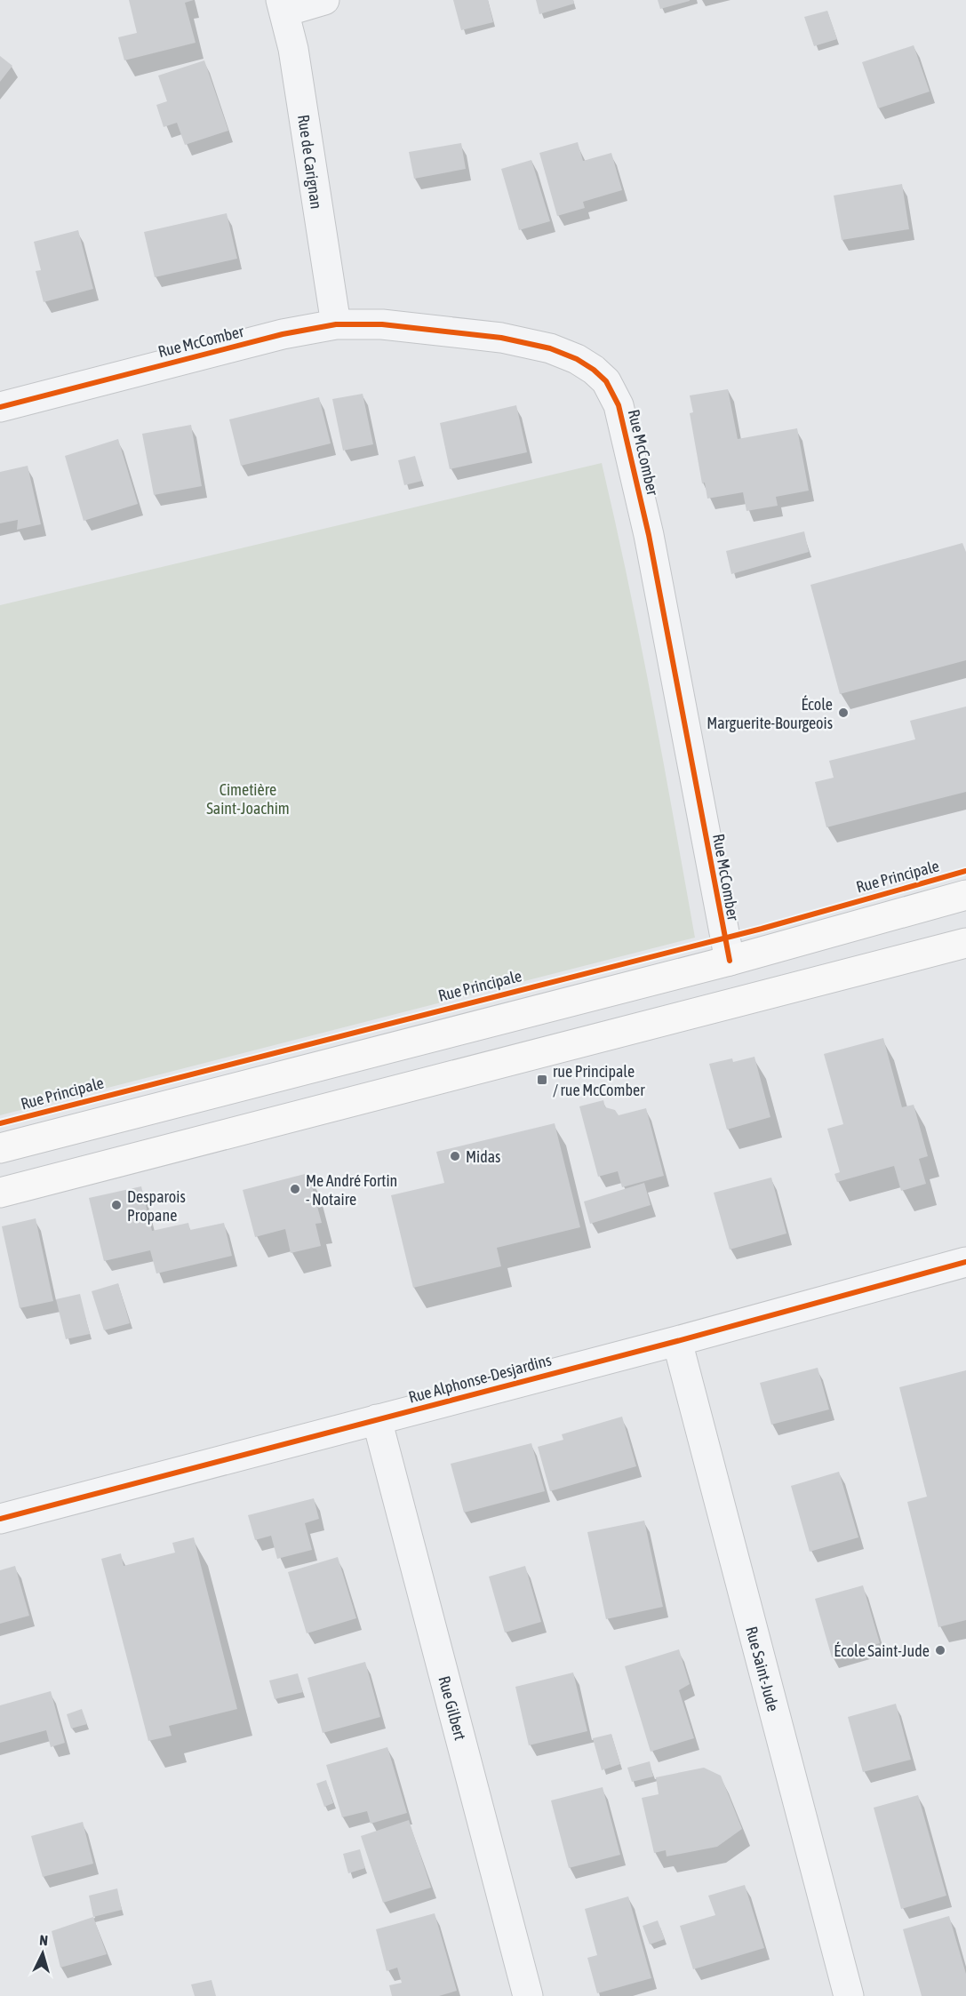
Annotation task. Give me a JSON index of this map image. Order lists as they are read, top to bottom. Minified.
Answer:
{"streets":{"street":["Rue de Carignan","Rue McComber","Rue Alphonse-Desjardins","Rue Saint-Jude","Rue Gilbert"],"cycle path":["Rue Principale"]},"crossings":[["Rue de Carignan","Rue McComber"],["Rue Alphonse-Desjardins","Rue Saint-Jude"],["Rue Alphonse-Desjardins","Rue Gilbert"]],"parks":["Cimetière Saint-Joachim"],"places":{"other":["École Marguerite-Bourgeois","Midas","Me André Fortin - Notaire","Desparois Propane","École Saint-Jude"],"transit":["rue Principale / rue McComber"]},"north":"top"}
